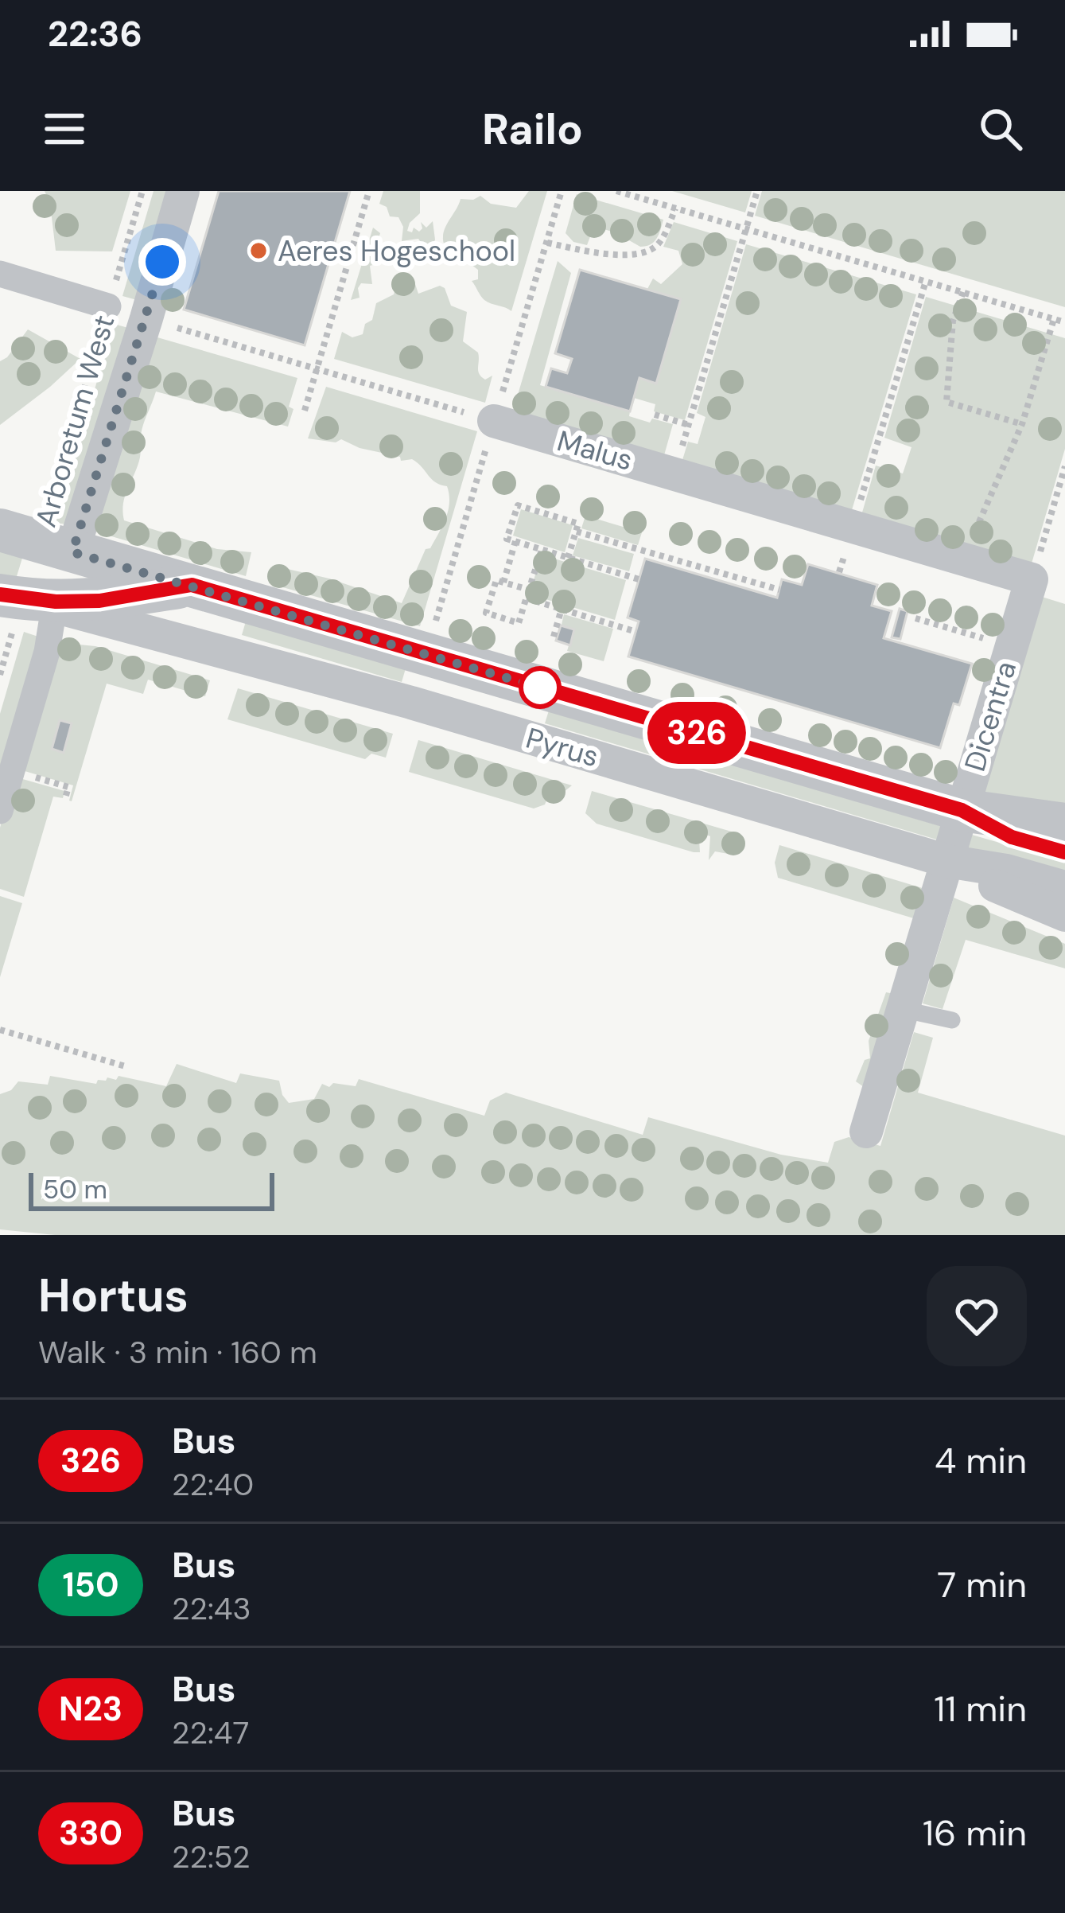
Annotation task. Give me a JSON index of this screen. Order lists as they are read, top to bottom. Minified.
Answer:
{"streets":{"street":["Arboretum West","Malus","Dicentra","Pyrus"]},"crossings":[["Arboretum West","Pyrus"],["Malus","Dicentra"],["Dicentra","Pyrus"]],"places":["Aeres Hogeschool"],"lines":["bus line 326"],"scale_bar":"50 m","page":{"status":"22:36","header":"Railo","on_map":"326","scale":"50 m","heading":["Hortus","Walk · 3 min · 160 m"],"list":[{"mark":"326","name":"Bus","note":"22:40","value":"4 min"},{"mark":"150","name":"Bus","note":"22:43","value":"7 min"},{"mark":"N23","name":"Bus","note":"22:47","value":"11 min"},{"mark":"330","name":"Bus","note":"22:52","value":"16 min"}]}}
